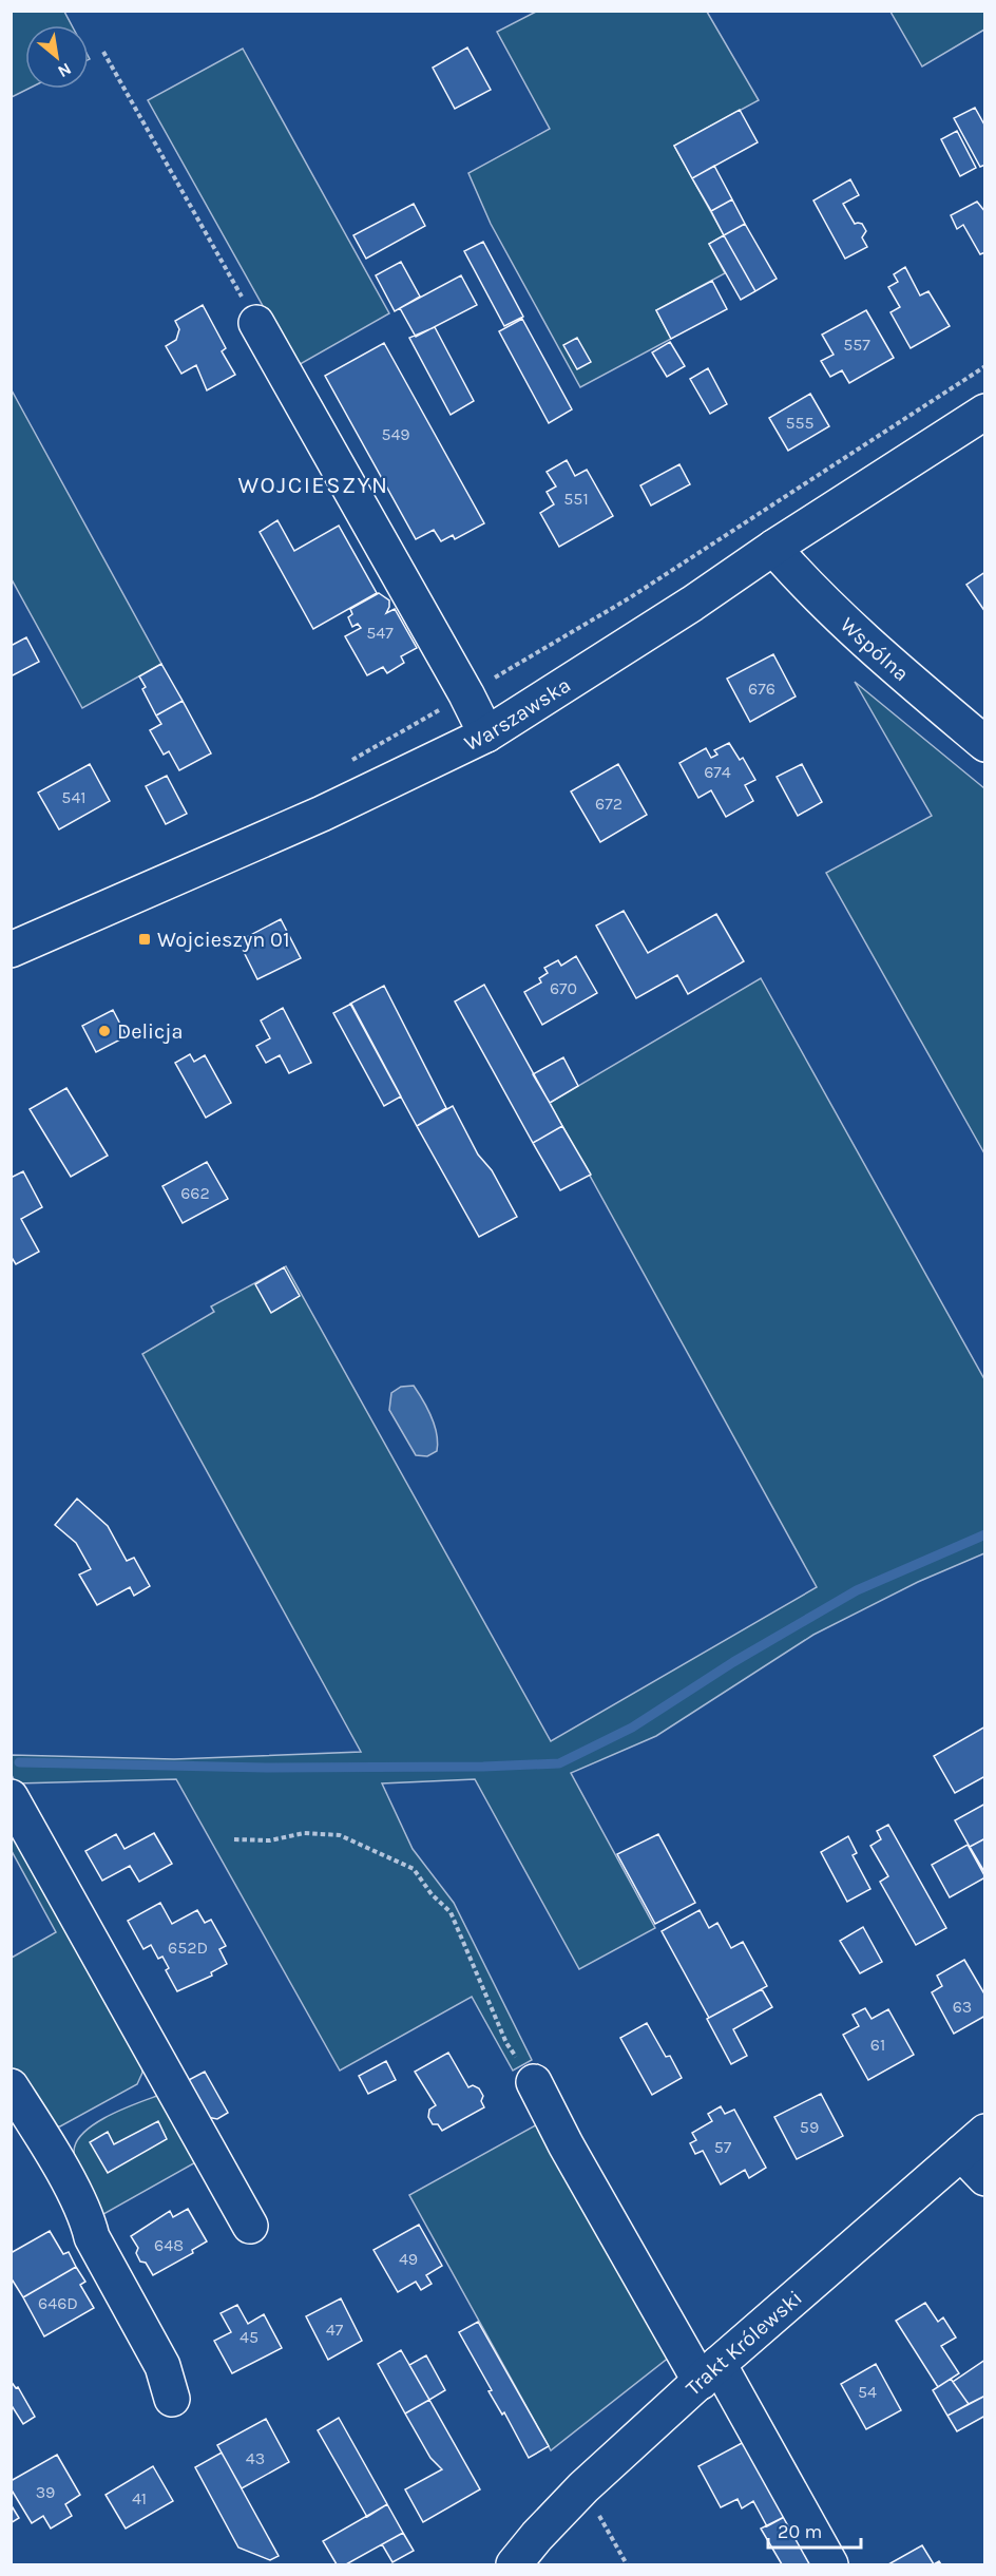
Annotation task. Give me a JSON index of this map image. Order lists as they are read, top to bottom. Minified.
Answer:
{"streets":{"main road":["Wspólna","Warszawska","Trakt Królewski"]},"crossings":[["Wspólna","Warszawska"]],"districts":["WOJCIESZYN"],"places":{"transit":["Wojcieszyn 01"],"other":["Delicja"]},"house_numbers":["557","555","549","551","547","676","674","541","672","670","662","652D","63","61","59","57","648","49","646D","47","45","54","43","39","41"],"scale_bar":"20 m","north":"bottom right"}
